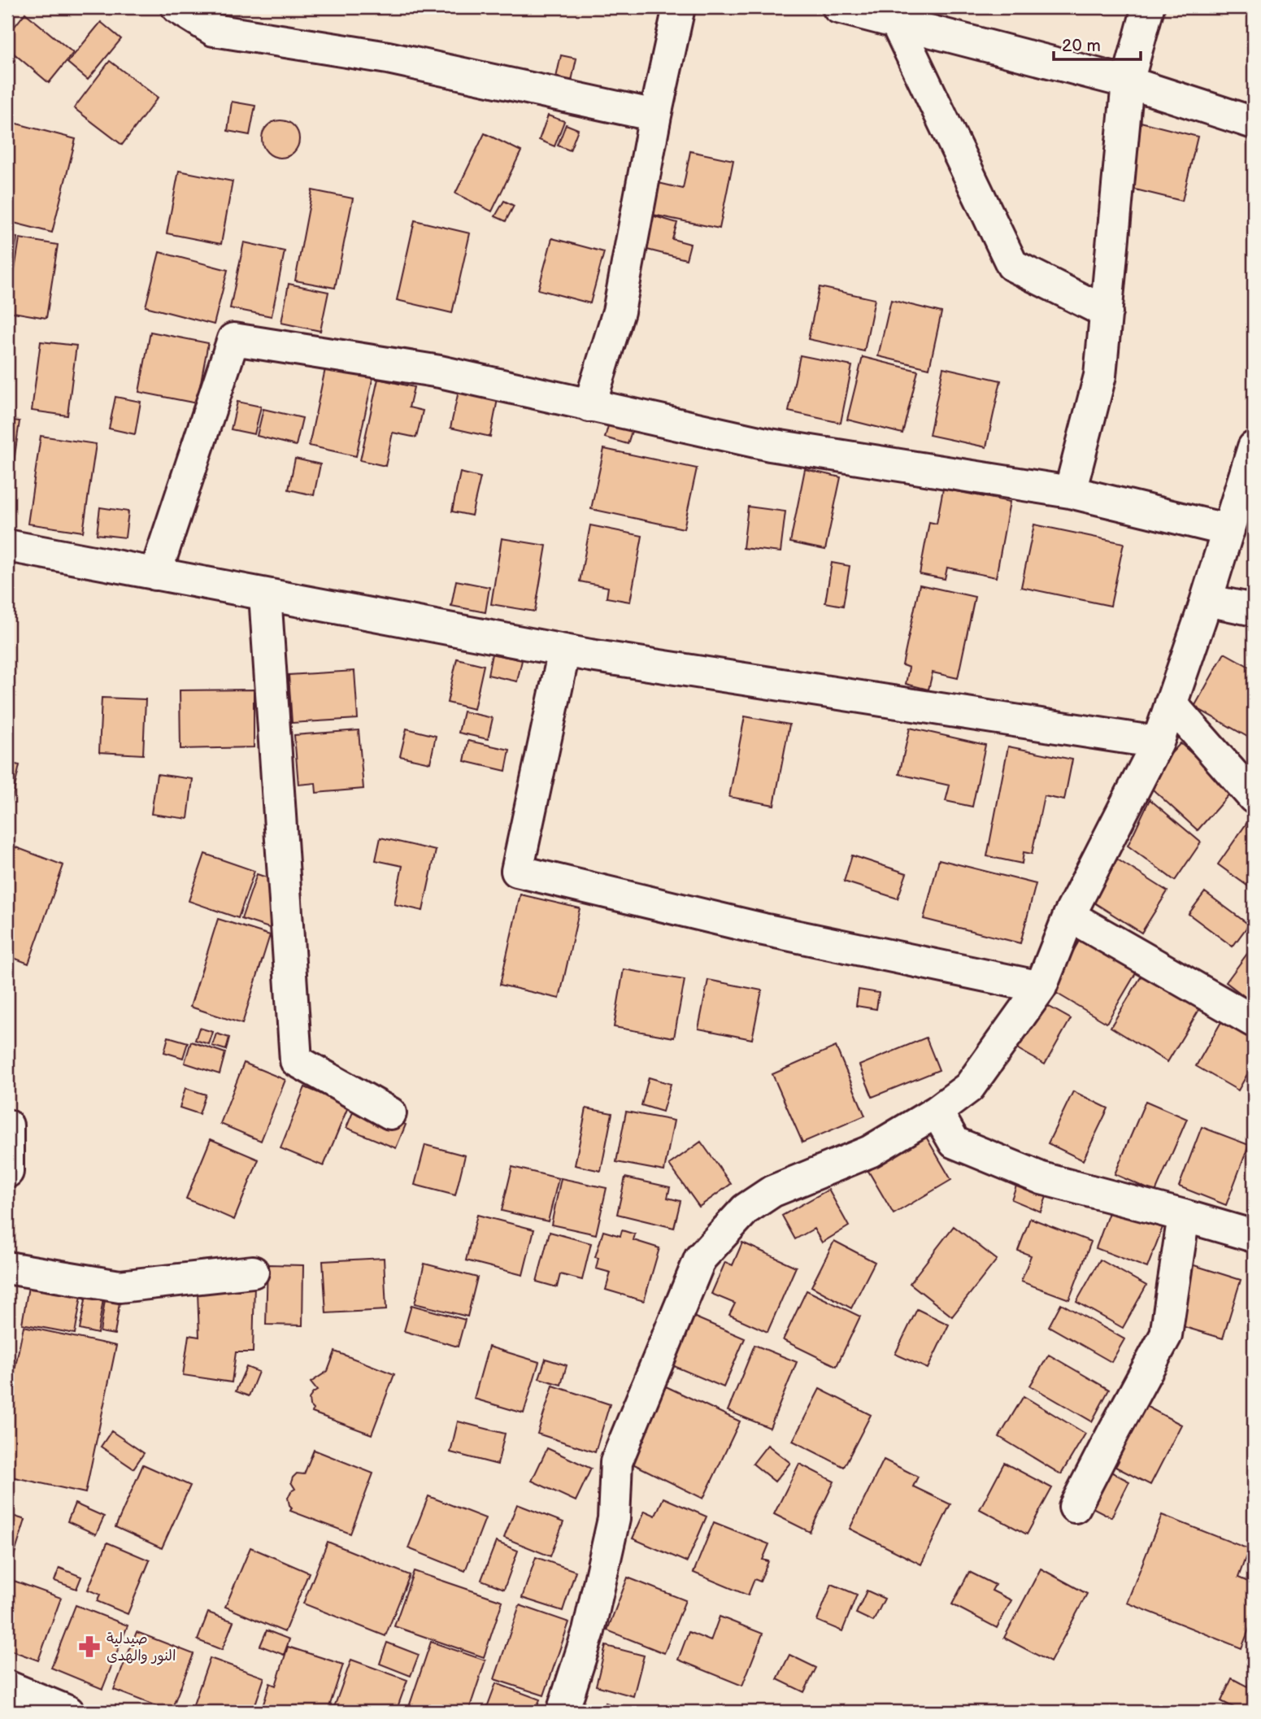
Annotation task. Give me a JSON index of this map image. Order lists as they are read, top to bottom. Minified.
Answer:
{"places":{"pharmacy":["صيدلية النور والهدى"]},"scale_bar":"20 m"}
